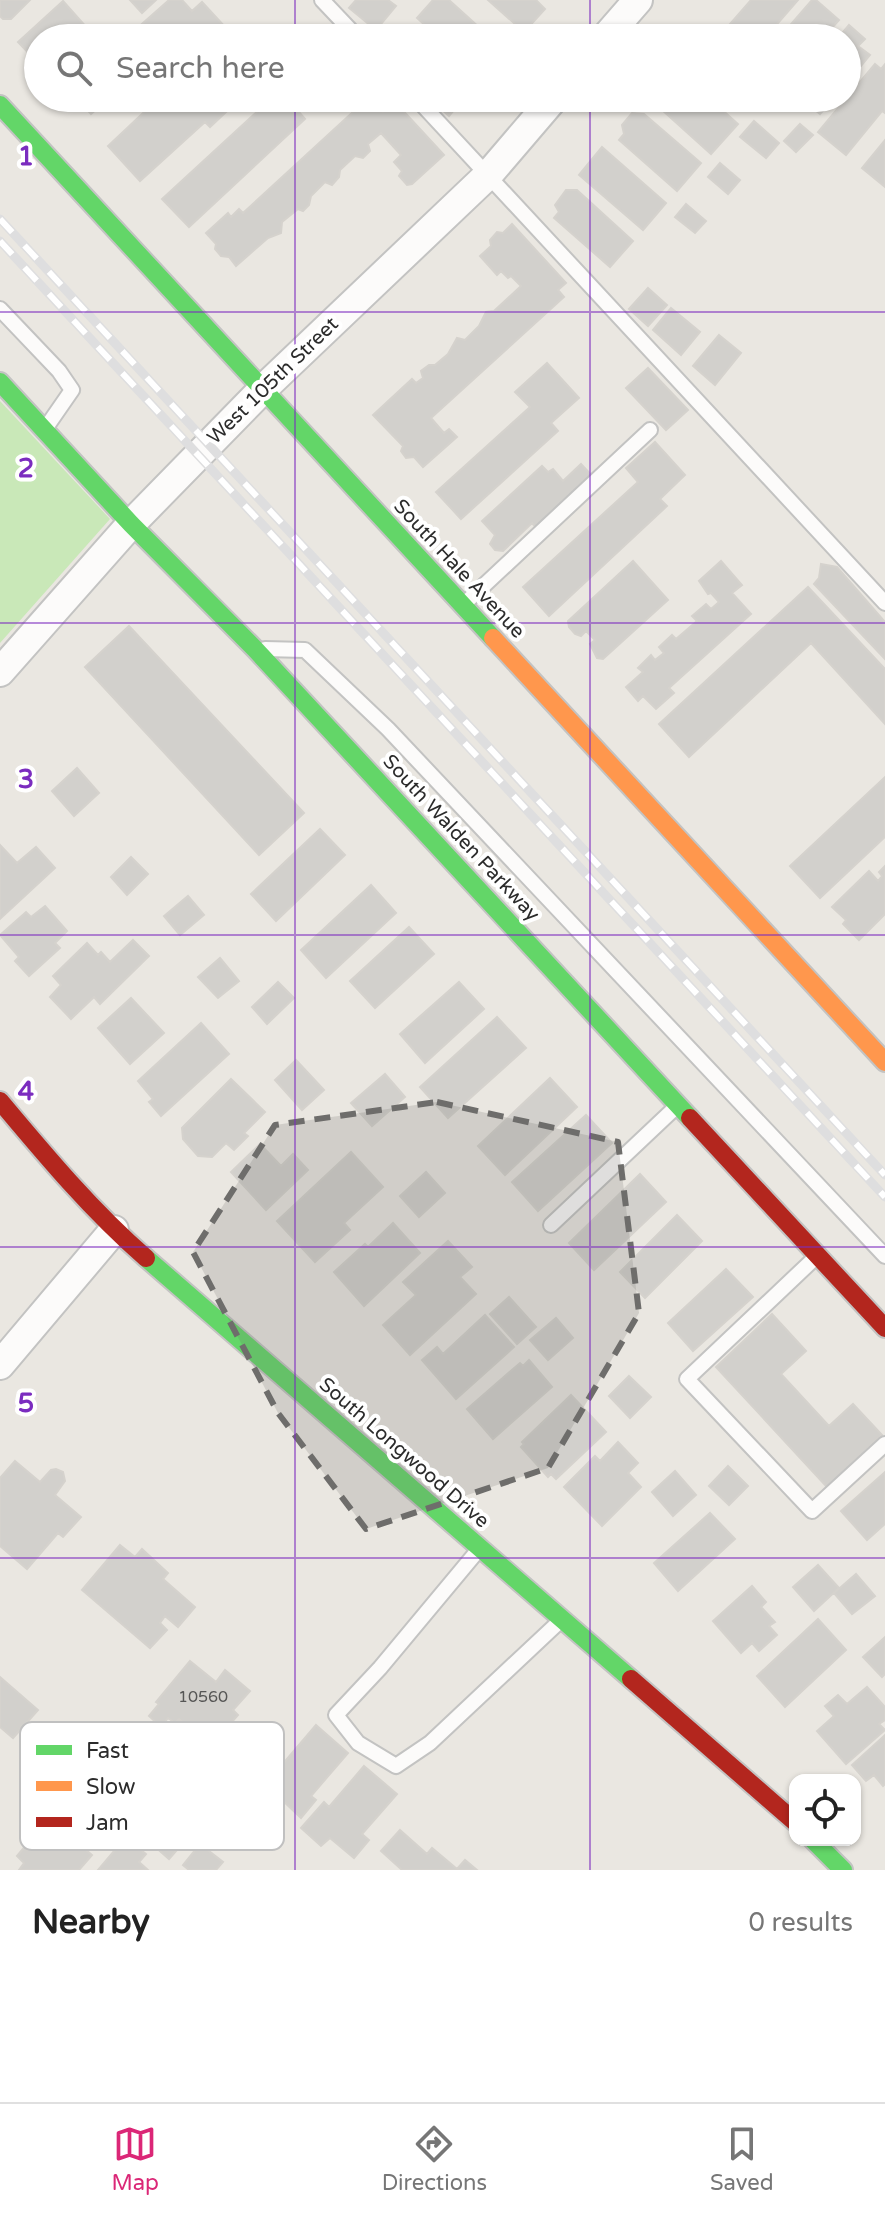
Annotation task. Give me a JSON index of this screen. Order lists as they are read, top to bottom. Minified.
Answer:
{"streets":{"street":["West 105th Street","South Hale Avenue","South Walden Parkway","South Longwood Drive"]},"crossings":[["West 105th Street","South Hale Avenue"],["West 105th Street","South Walden Parkway"]],"house_numbers":["10560"],"legend":["Fast","Slow","Jam"],"page":{"search":"Search here","heading":["Nearby","0 results"],"nav":["Map","Directions","Saved"]},"grid":{"rows":["1","2","3","4","5"]}}
